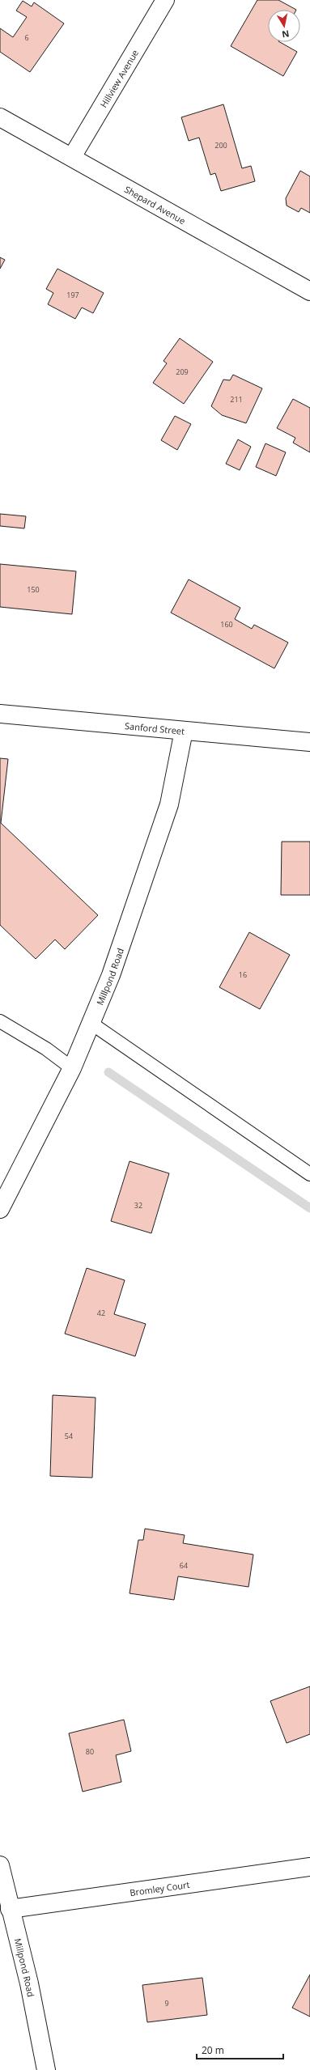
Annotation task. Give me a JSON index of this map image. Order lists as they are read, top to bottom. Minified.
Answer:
{"streets":{"street":["Hillview Avenue","Shepard Avenue","Sanford Street","Millpond Road","Bromley Court"]},"crossings":[["Hillview Avenue","Shepard Avenue"],["Sanford Street","Millpond Road"],["Millpond Road","Bromley Court"]],"house_numbers":["6","200","197","209","211","150","160","16","32","42","54","64","80","9"],"scale_bar":"20 m","north":"bottom"}
